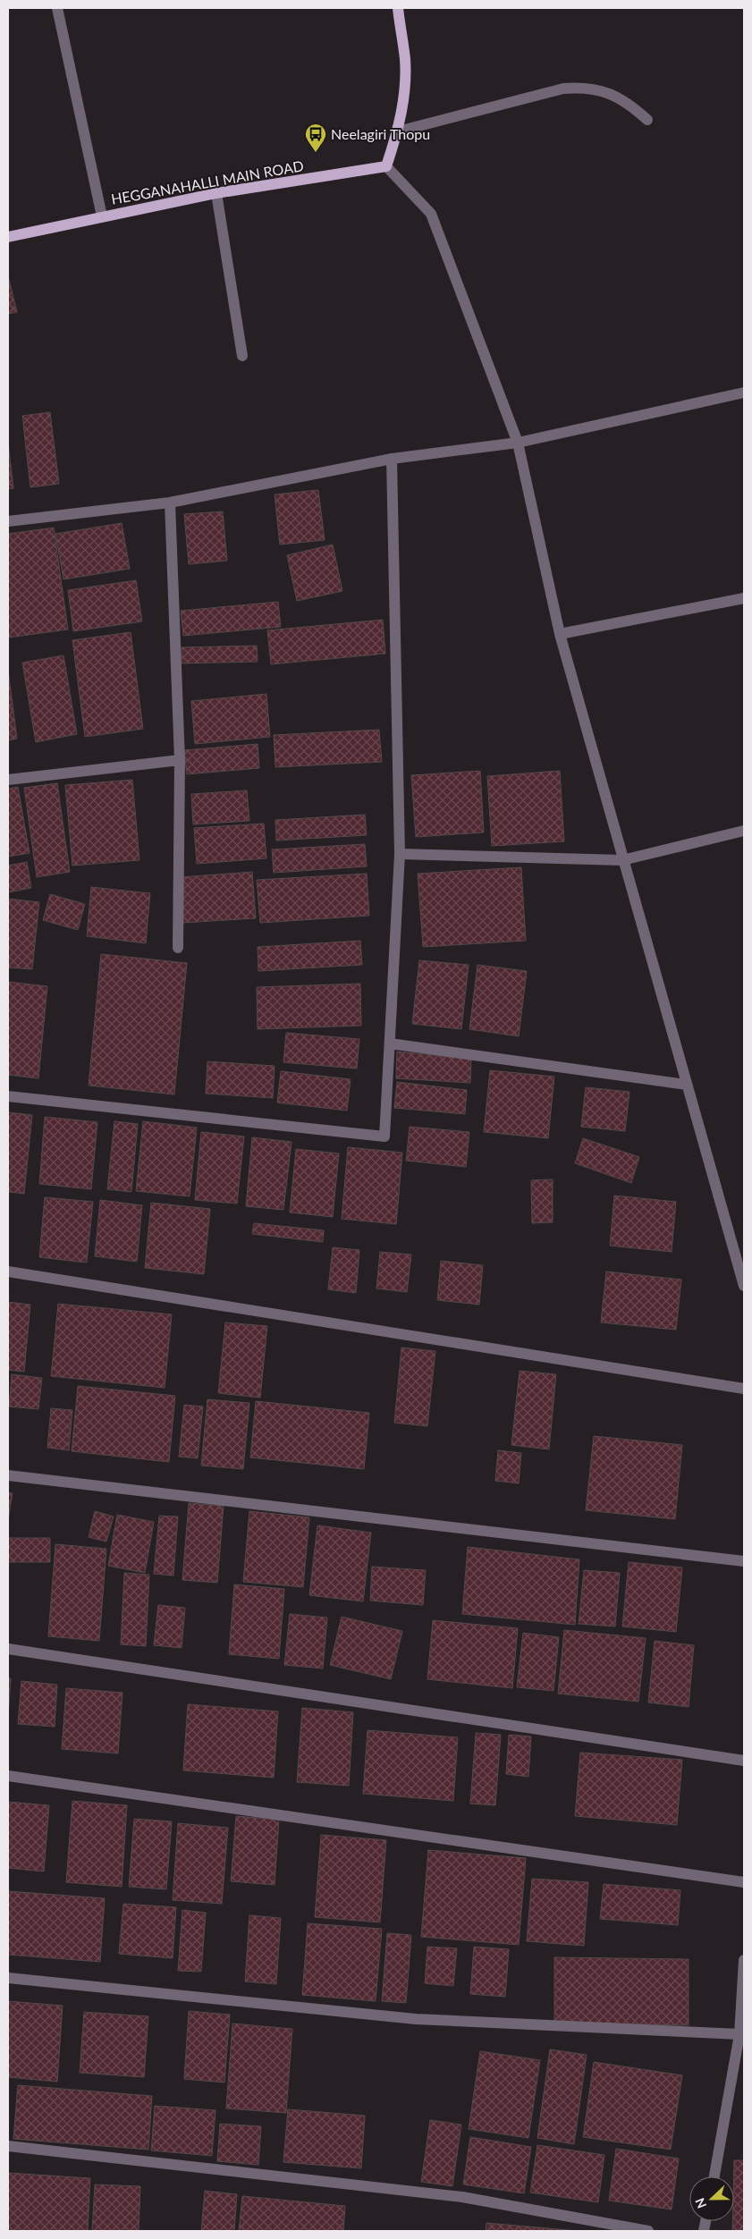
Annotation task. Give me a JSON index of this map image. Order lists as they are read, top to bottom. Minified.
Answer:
{"streets":{"main road":["HEGGANAHALLI MAIN ROAD"]},"places":{"bus stop":["Neelagiri Thopu"]},"north":"left"}
